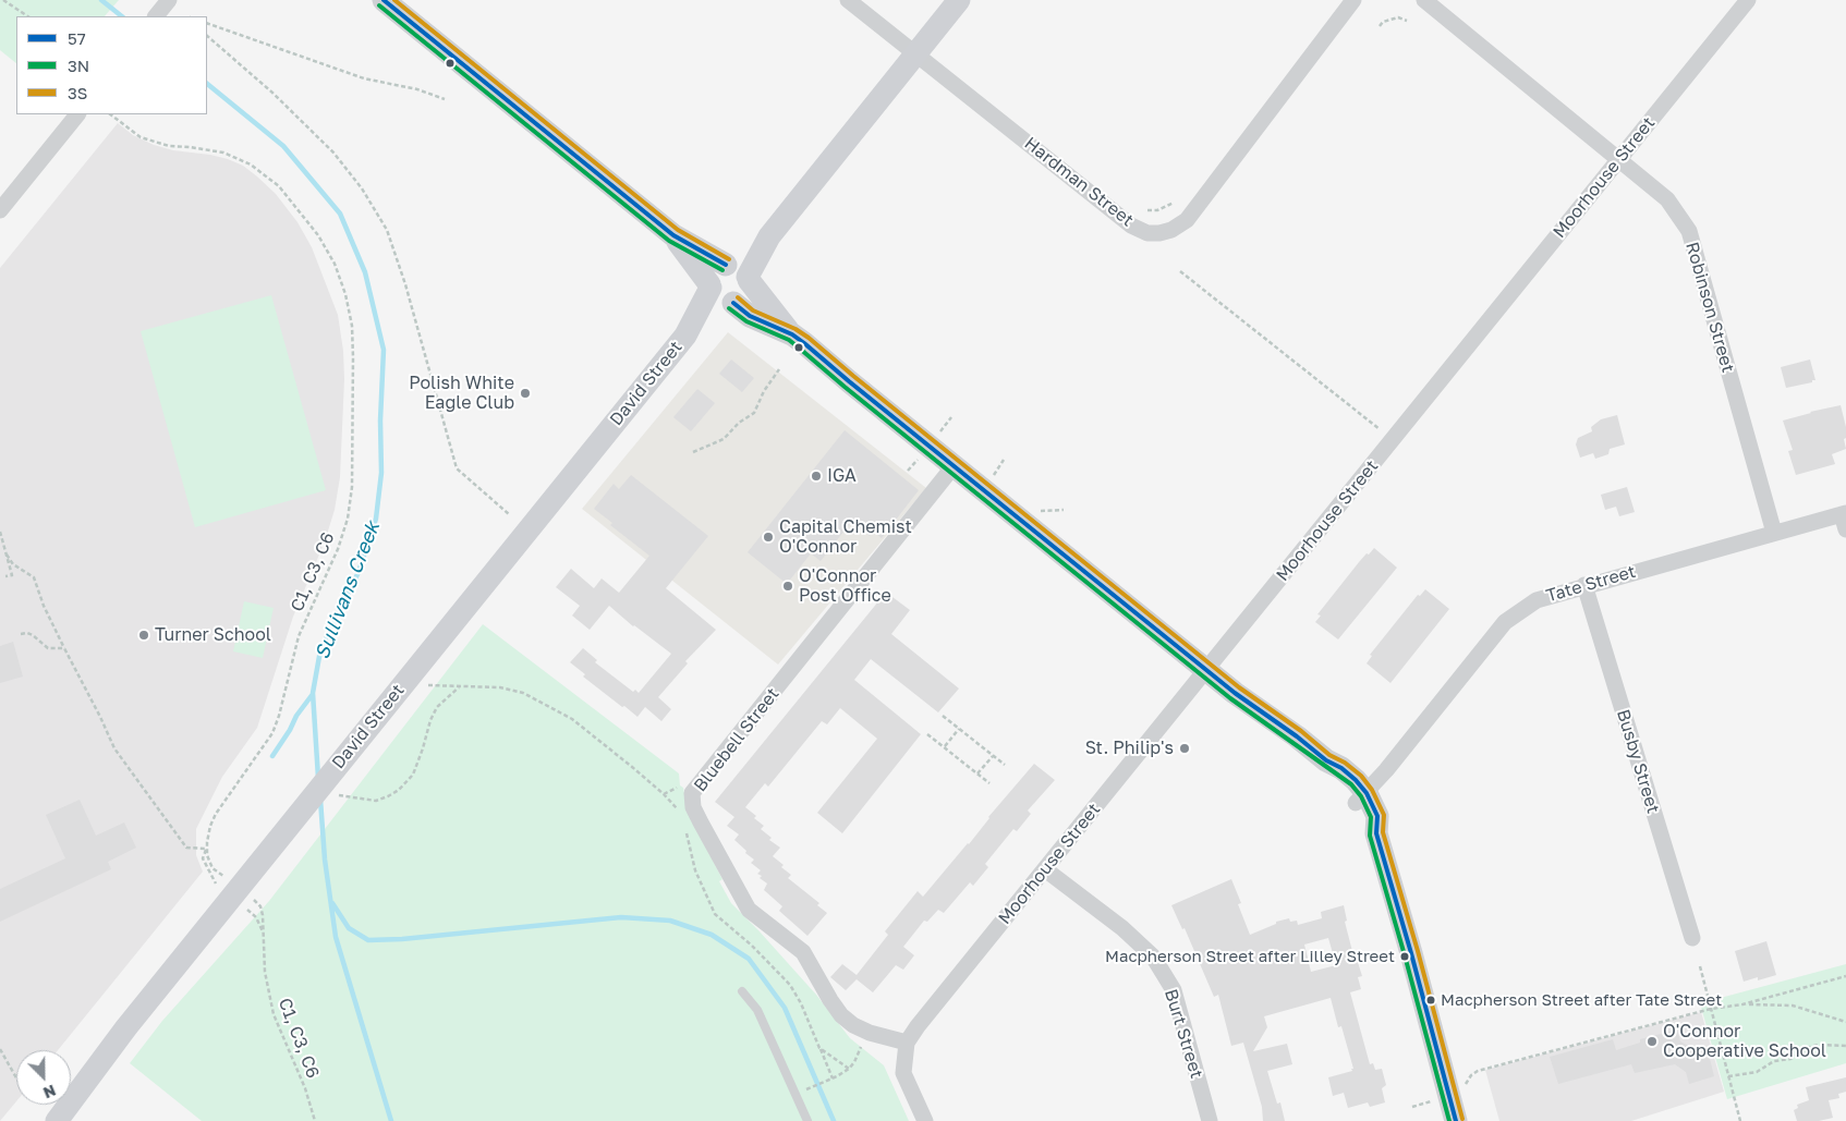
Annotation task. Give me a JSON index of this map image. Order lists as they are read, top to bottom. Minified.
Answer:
{"streets":{"street":["Moorhouse Street","Hardman Street","Robinson Street","David Street","Tate Street","Bluebell Street","Busby Street","Burt Street"],"path":["C1, C3, C6"]},"crossings":[["Moorhouse Street","Robinson Street"],["Moorhouse Street","Bluebell Street"],["Moorhouse Street","Burt Street"],["Robinson Street","Tate Street"],["David Street","C1, C3, C6"],["Tate Street","Busby Street"]],"water":["Sullivans Creek"],"places":["Polish White Eagle Club","IGA","Capital Chemist O'Connor","O'Connor Post Office","Turner School","St. Philip's","Macpherson Street after Lilley Street","Macpherson Street after Tate Street","O'Connor Cooperative School"],"lines":["transit line 57","transit line 3S","transit line 3N"],"legend":["57","3N","3S"],"north":"bottom right"}
